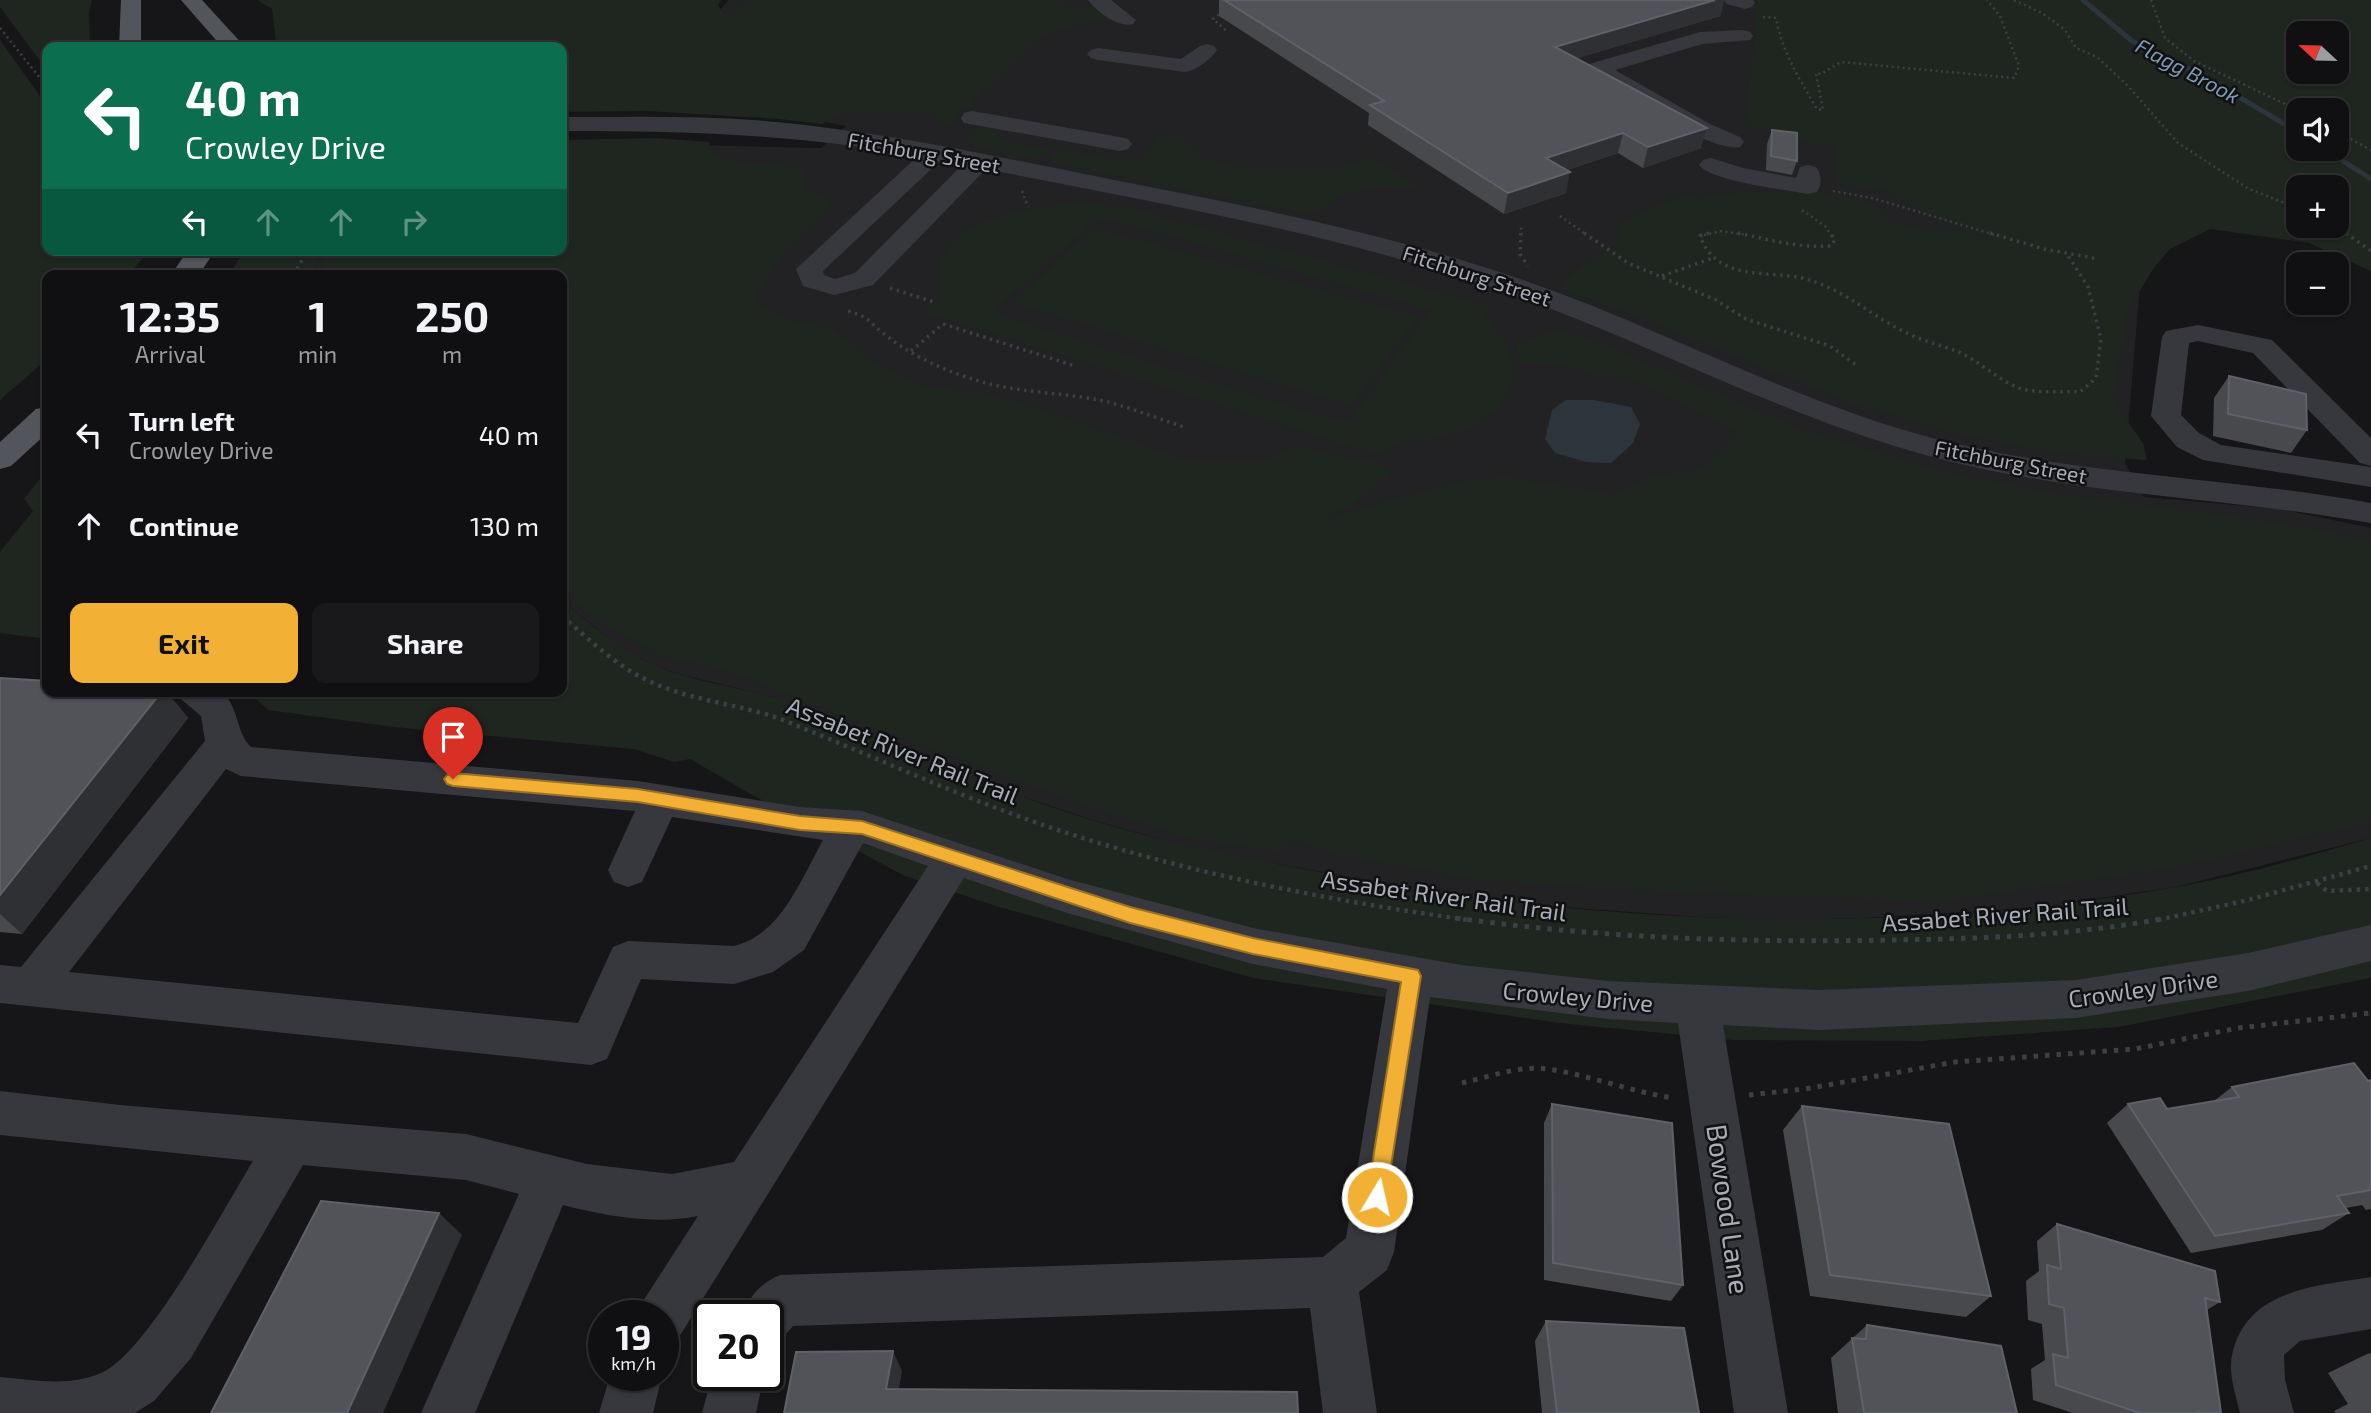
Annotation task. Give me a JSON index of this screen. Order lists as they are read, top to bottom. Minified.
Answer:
{"streets":{"street":["Fitchburg Street","Crowley Drive","Bowood Lane"],"path":["Assabet River Rail Trail"]},"crossings":[["Crowley Drive","Bowood Lane"]],"water":["Flagg Brook"],"north":"left","page":{"map_buttons":["+","−"],"turn":["40 m","Crowley Drive"],"eta":["12:35","Arrival","1","min","250","m"],"list":[{"name":"Turn left","note":"Crowley Drive","value":"40 m"},{"name":"Continue","value":"130 m"}],"buttons":["Exit","Share"],"speed":"19 km/h","limit":"20"}}
